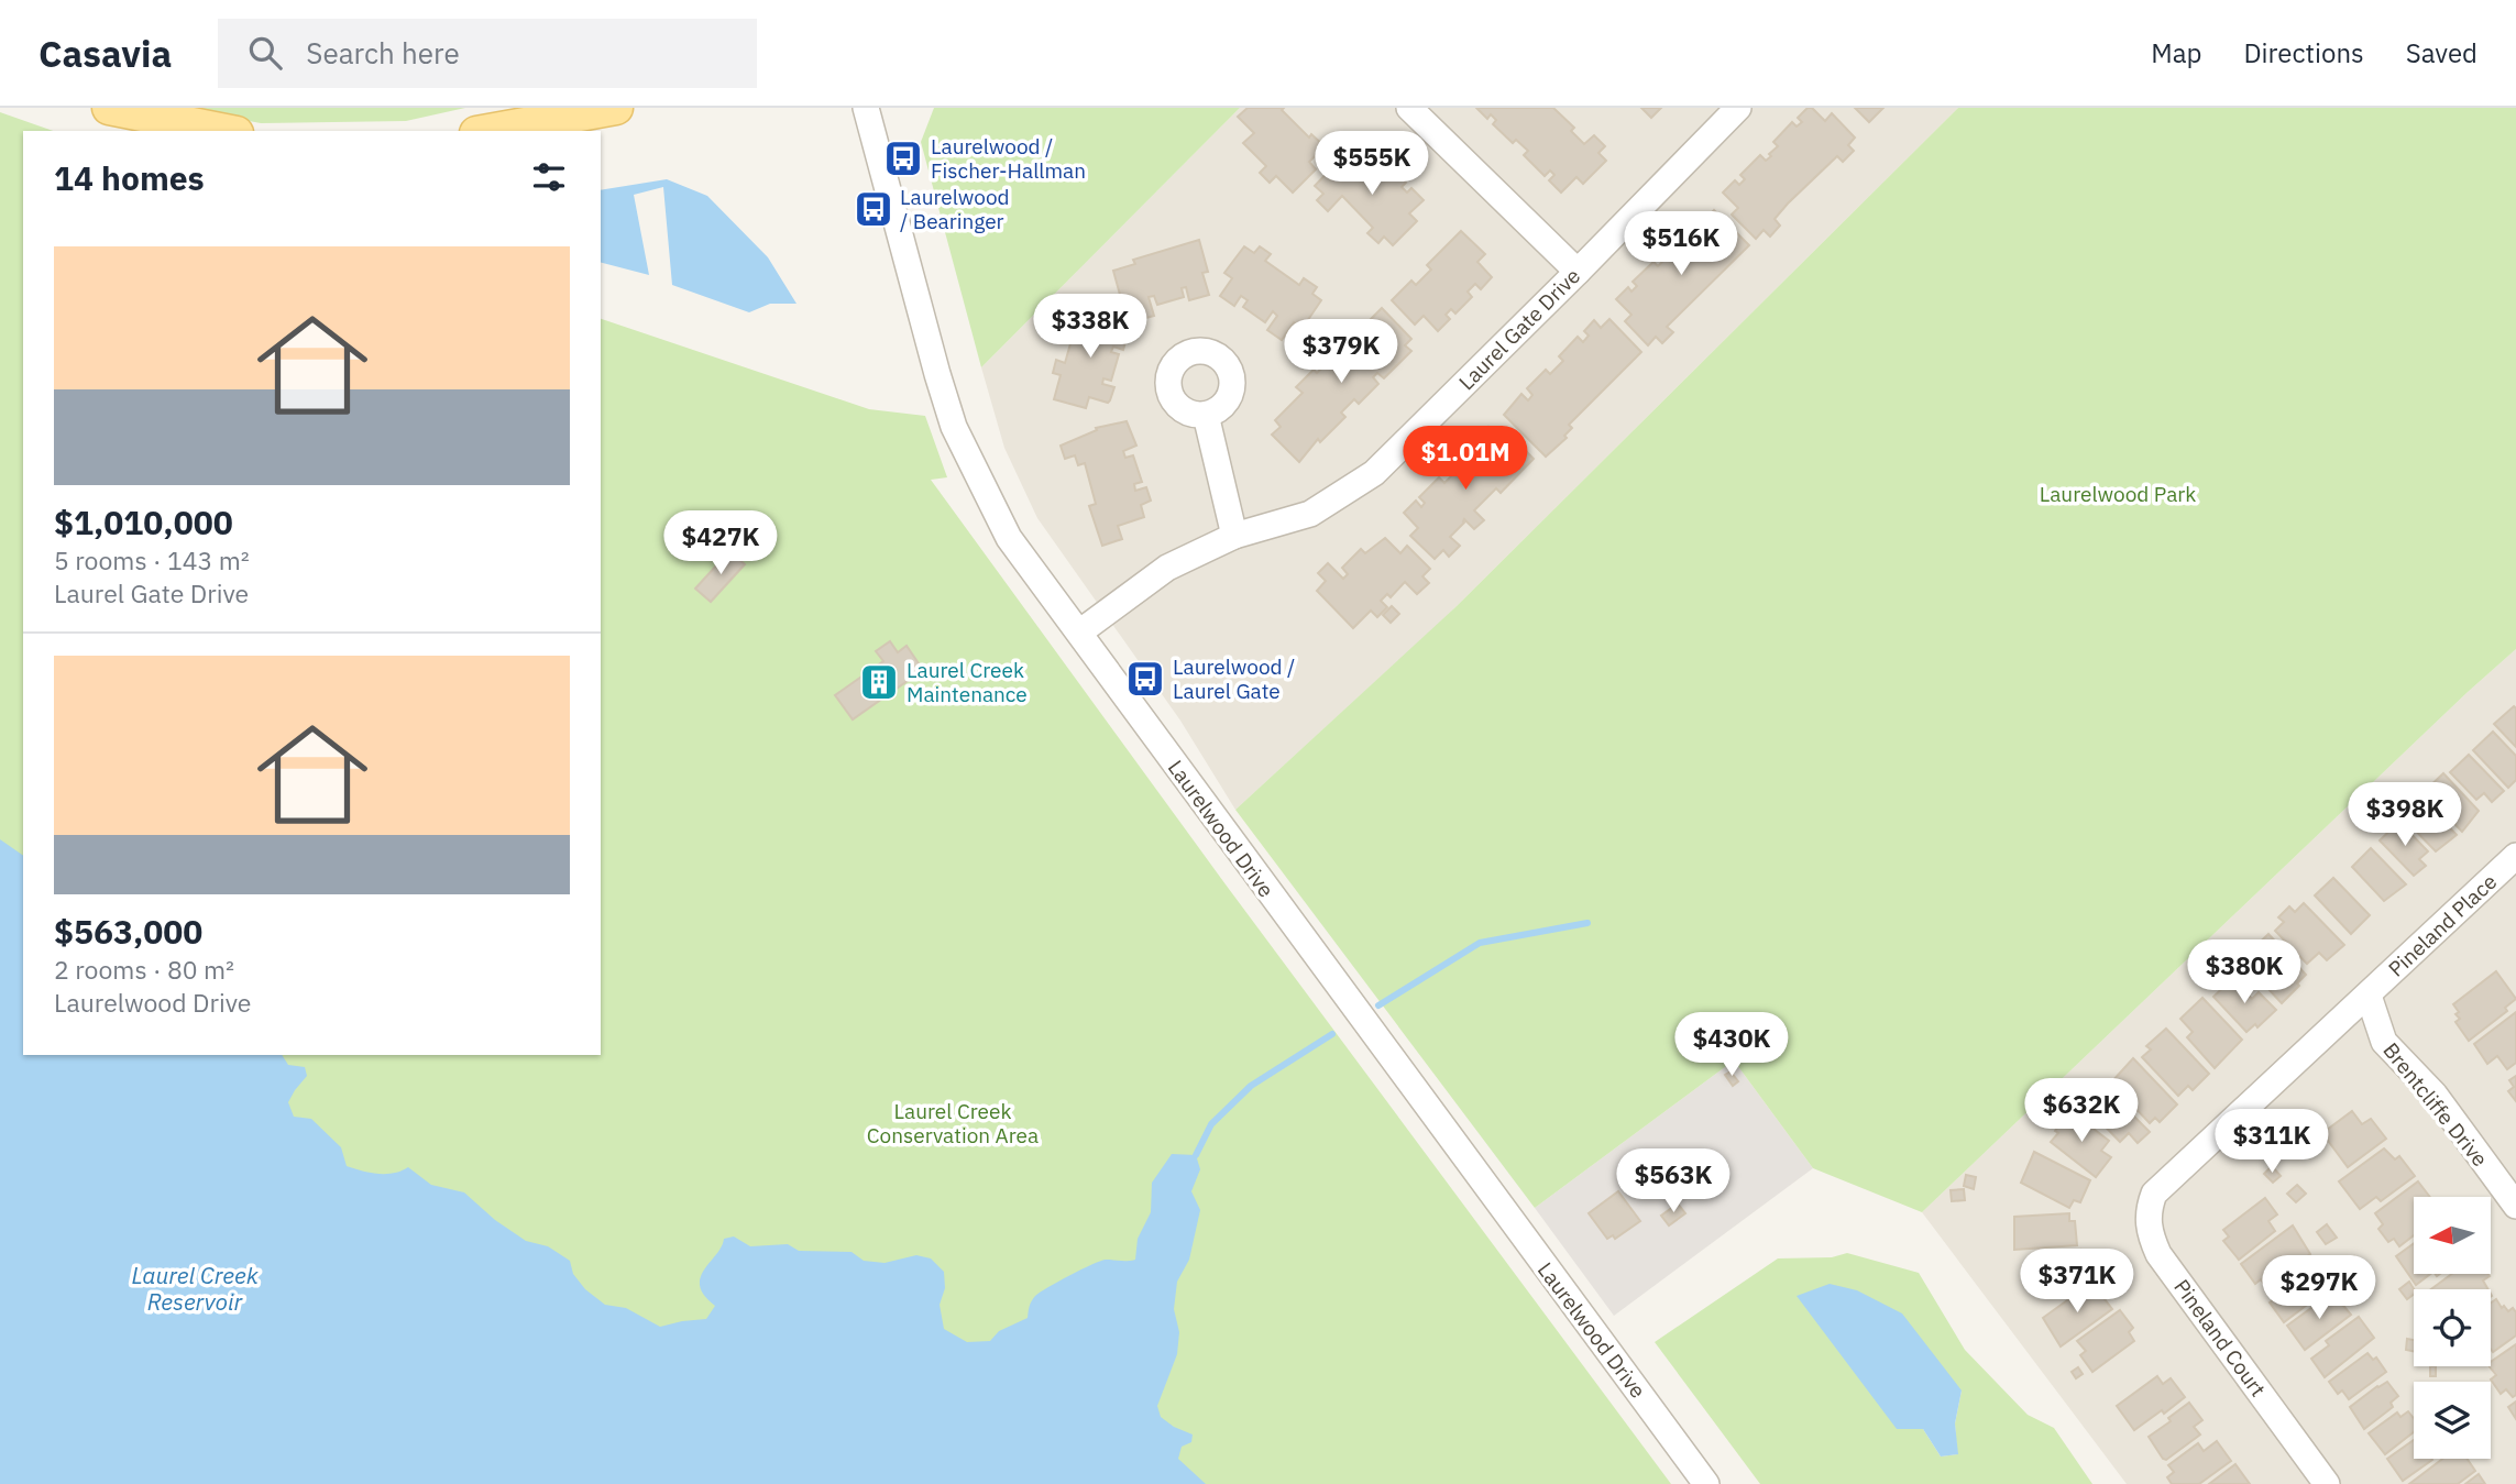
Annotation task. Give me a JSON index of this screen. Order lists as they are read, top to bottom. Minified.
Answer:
{"streets":{"street":["Laurel Gate Drive","Laurelwood Drive","Pineland Place","Brentcliffe Drive","Pineland Court"]},"crossings":[["Laurel Gate Drive","Laurelwood Drive"],["Pineland Place","Brentcliffe Drive"],["Pineland Place","Pineland Court"],["Brentcliffe Drive","Pineland Court"]],"water":["Laurel Creek Reservoir"],"parks":["Laurelwood Park","Laurel Creek Conservation Area"],"places":{"bus stop":["Laurelwood / Fischer-Hallman","Laurelwood / Bearinger","Laurelwood / Laurel Gate"],"building":["Laurel Creek Maintenance"]},"north":"left","page":{"header":"Casavia","search":"Search here","nav":["Map","Directions","Saved"],"price":["$555K","$516K","$338K","$379K","$1.01M","$427K","$398K","$380K","$430K","$632K","$311K","$563K","$371K","$297K"],"heading":"14 homes","list":[{"name":"$1,010,000","note":"5 rooms · 143 m² · Laurel Gate Drive"},{"name":"$563,000","note":"2 rooms · 80 m² · Laurelwood Drive"}]}}
